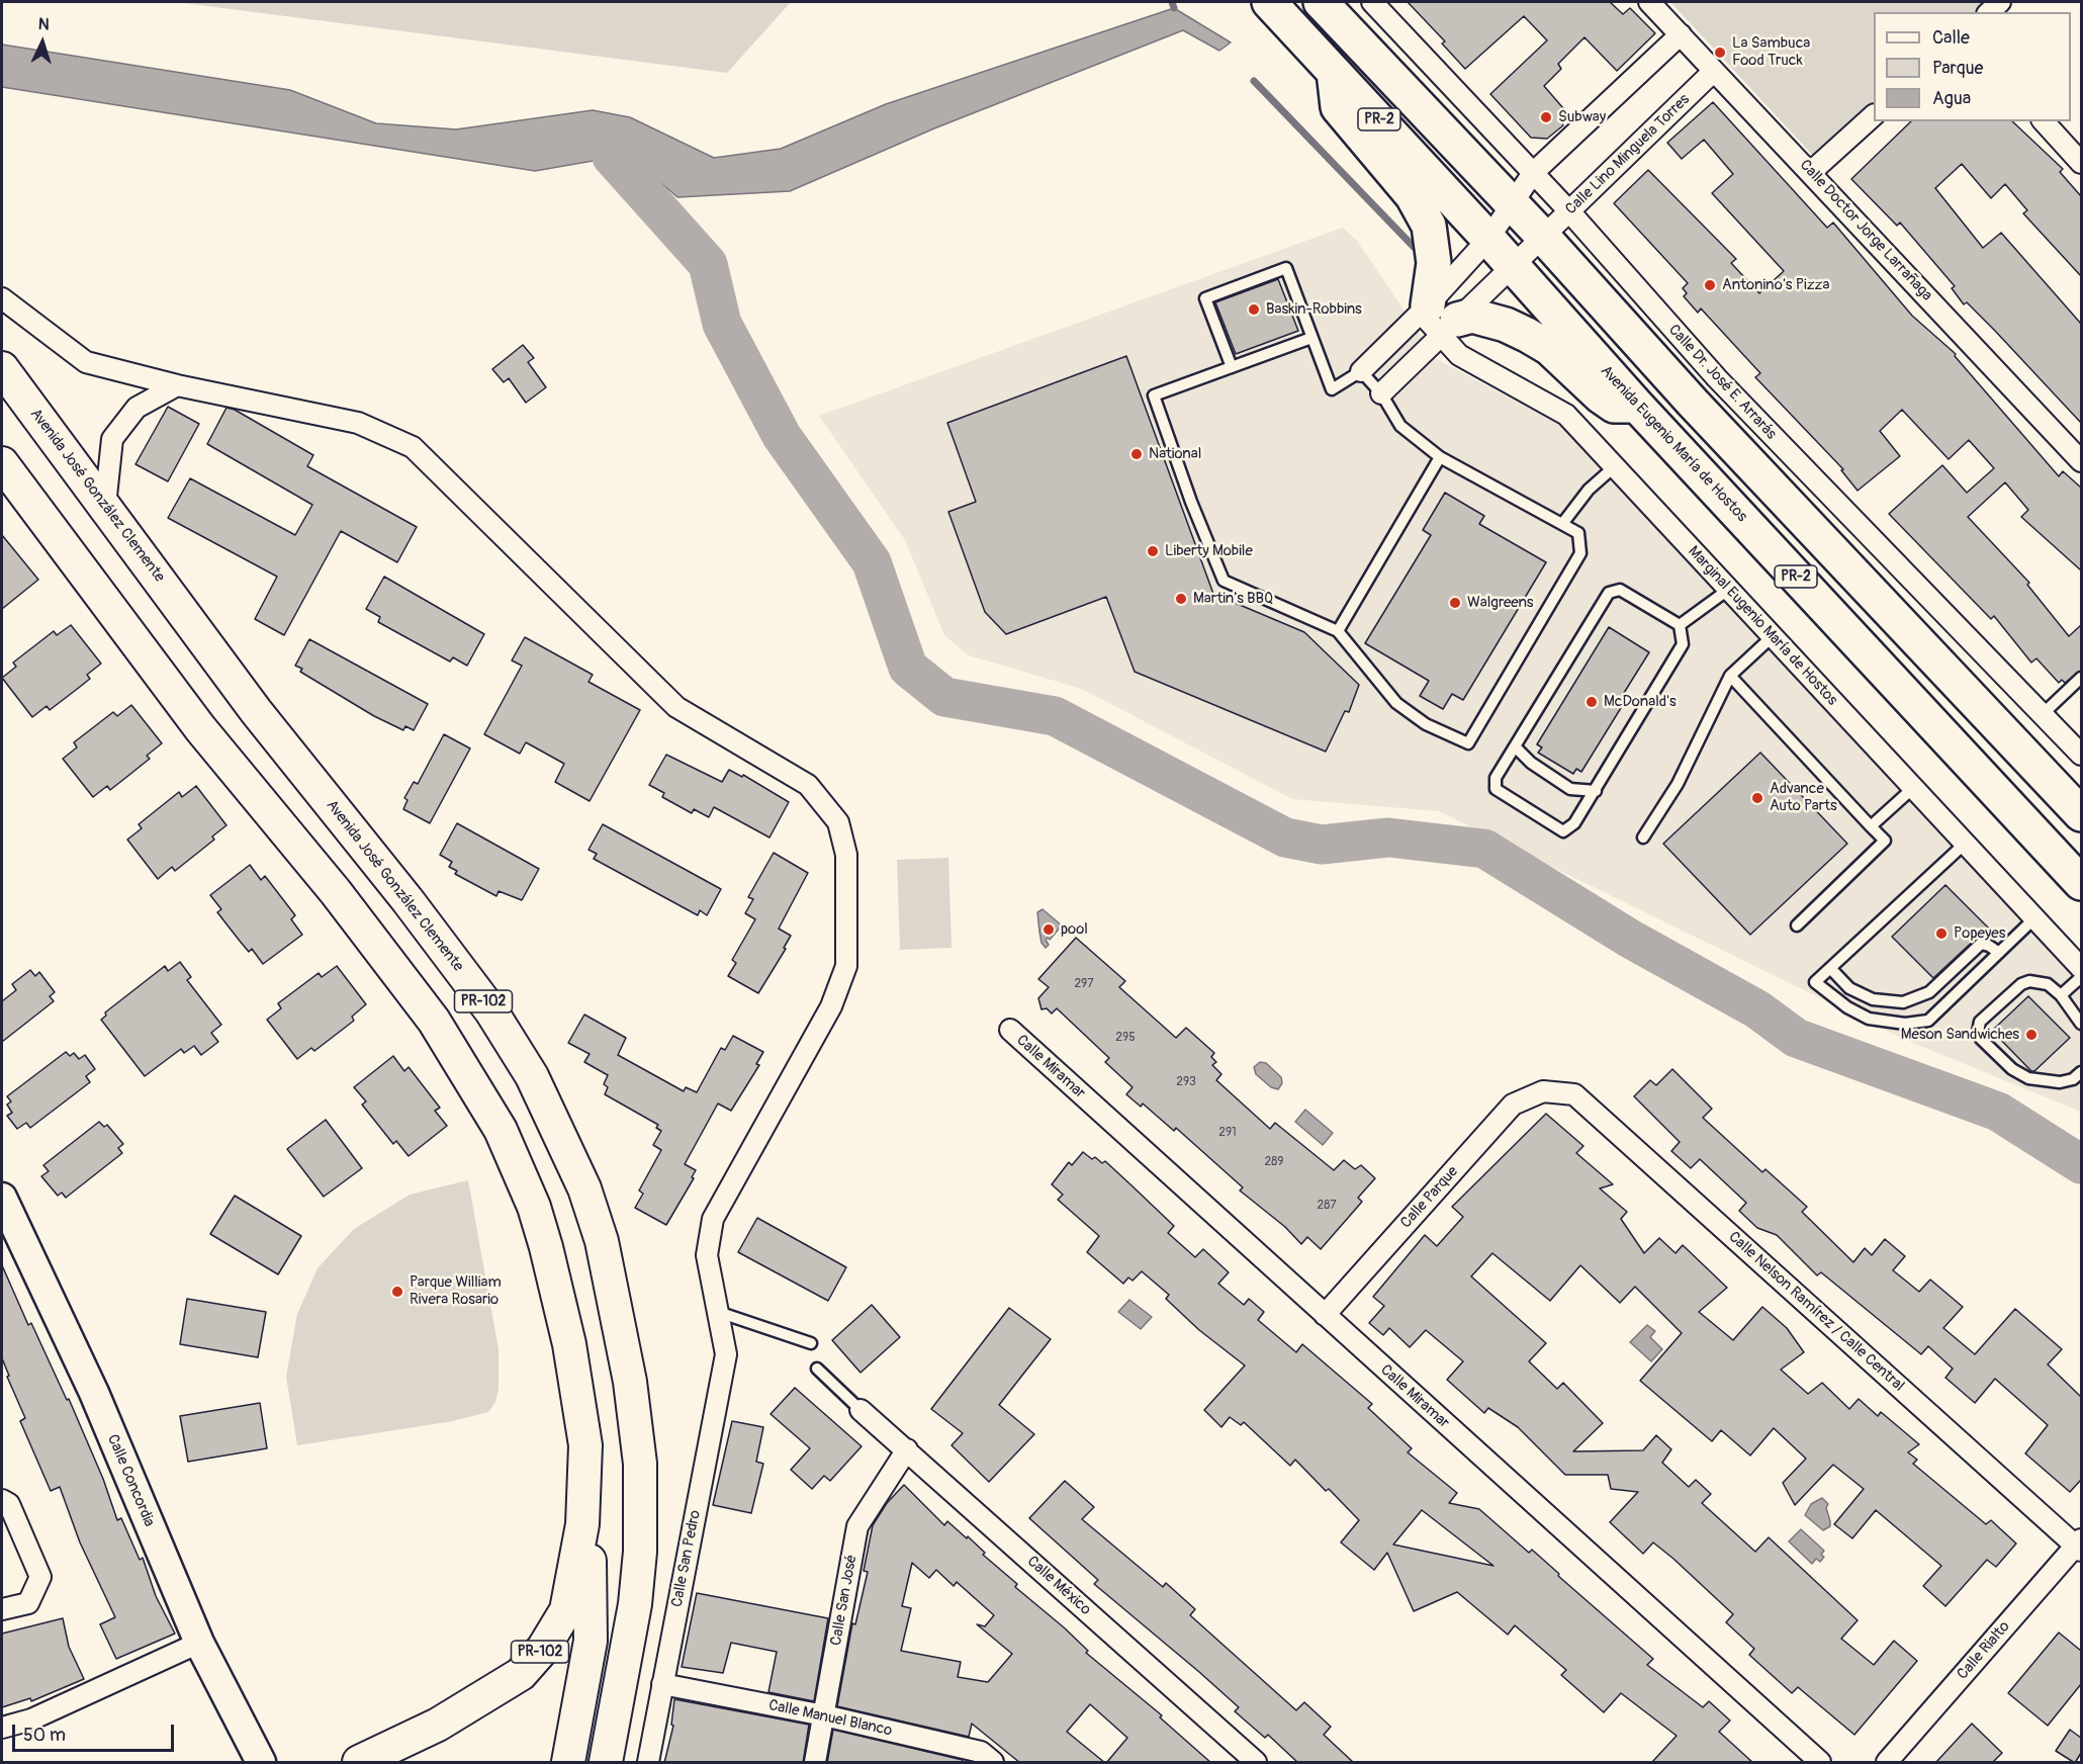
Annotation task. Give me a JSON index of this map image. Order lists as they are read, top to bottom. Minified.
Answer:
{"streets":{"highway":["PR-2","Avenida Eugenio María de Hostos"],"main road":["Avenida José González Clemente","PR-102"],"street":["Calle Lino Minguela Torres","Calle Doctor Jorge Larrañaga","Calle Dr. José E. Arrarás","Marginal Eugenio María de Hostos","Calle Miramar","Calle Parque","Calle Nelson Ramírez / Calle Central","Calle Concordia","Calle San Pedro","Calle México","Calle San José","Calle Rialto","Calle Manuel Blanco"]},"crossings":[["PR-2","Calle Lino Minguela Torres"],["Calle Lino Minguela Torres","Calle Doctor Jorge Larrañaga"],["Calle Lino Minguela Torres","Calle Dr. José E. Arrarás"],["Calle Lino Minguela Torres","Avenida Eugenio María de Hostos"],["Calle Lino Minguela Torres","Marginal Eugenio María de Hostos"],["Calle Miramar","Calle Parque"],["Calle Parque","Calle Nelson Ramírez / Calle Central"],["Calle Nelson Ramírez / Calle Central","Calle Rialto"],["Calle San Pedro","Calle Manuel Blanco"],["Calle México","Calle San José"],["Calle San José","Calle Manuel Blanco"]],"places":["La Sambuca Food Truck","Subway","Antonino's Pizza","Baskin-Robbins","National","Liberty Mobile","Martin's BBQ","Walgreens","McDonald's","Advance Auto Parts","pool","Popeyes","Meson Sandwiches","Parque William Rivera Rosario"],"house_numbers":["297","295","293","291","289","287"],"legend":["Calle","Parque","Agua"],"scale_bar":"50 m","north":"top"}
